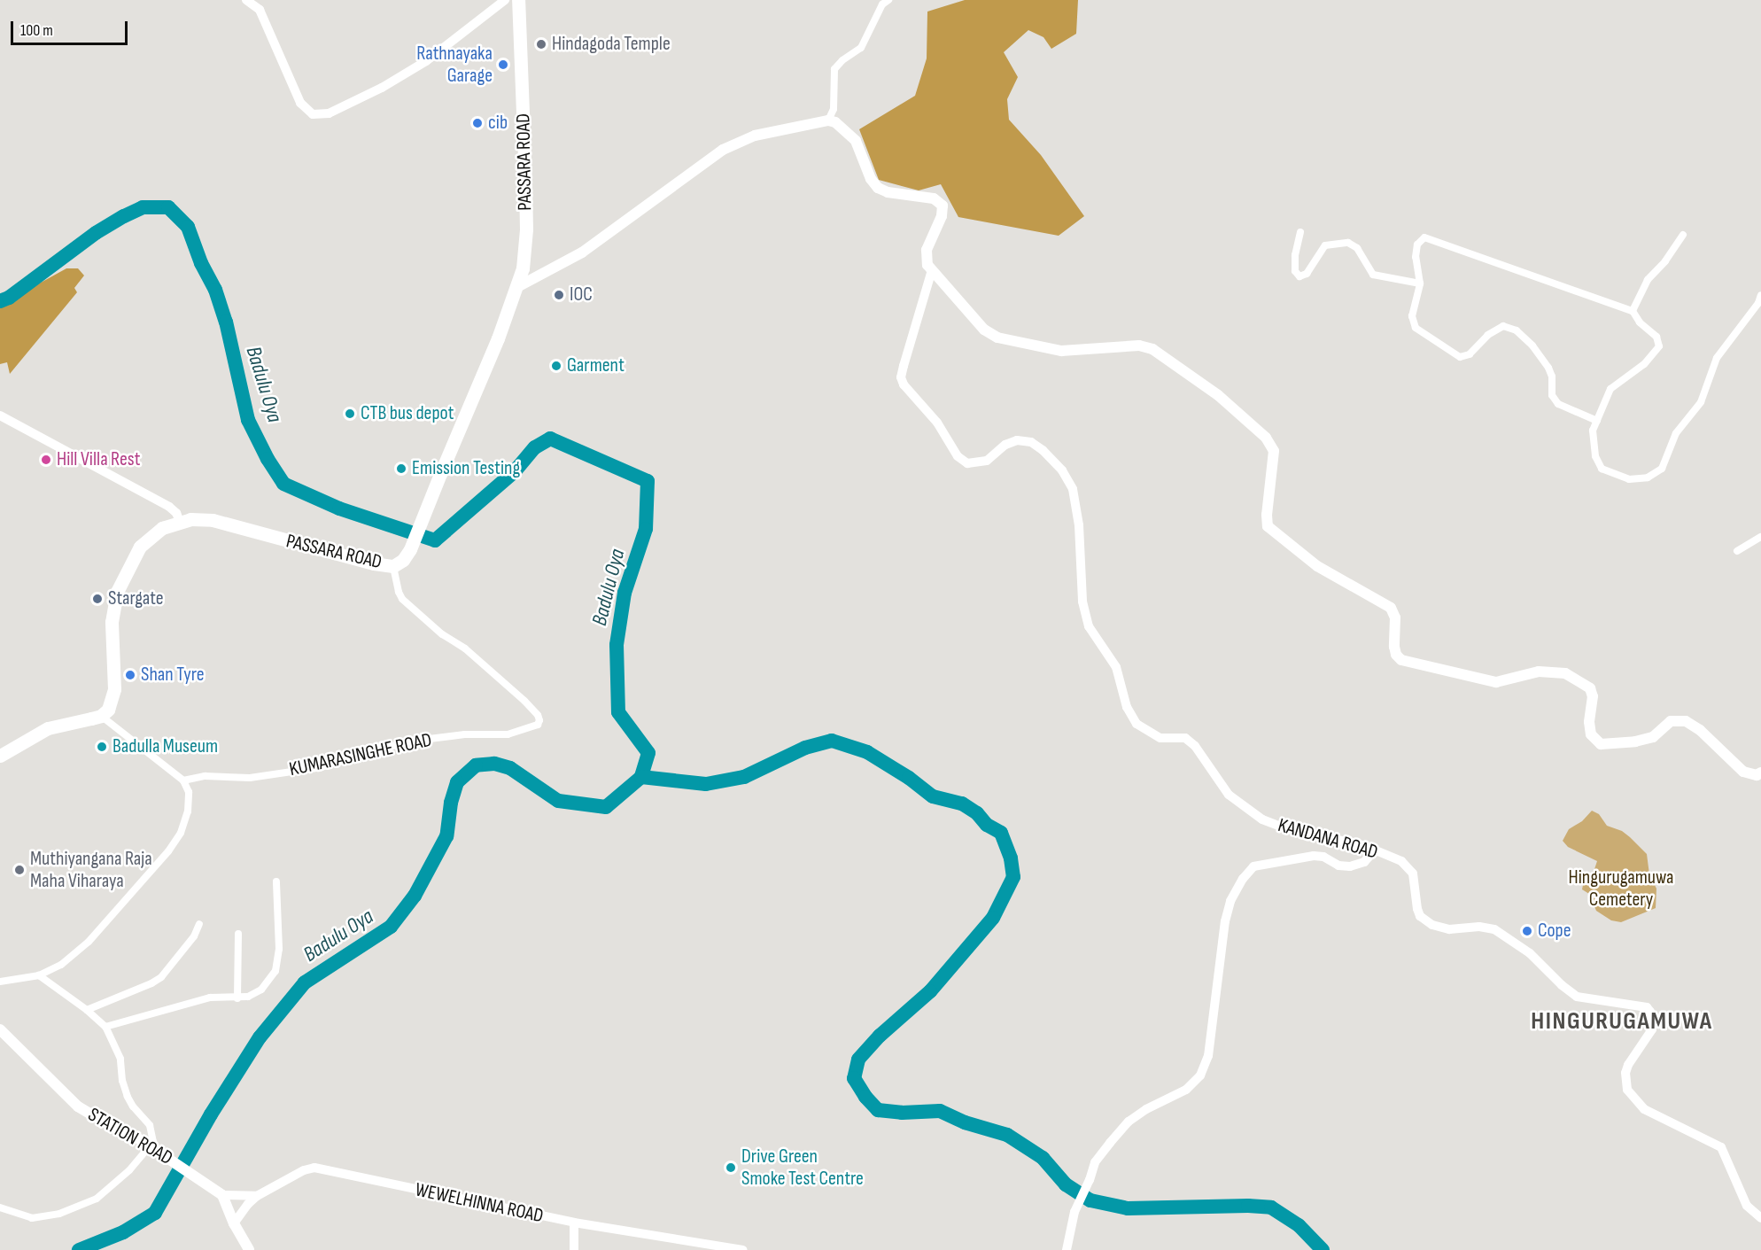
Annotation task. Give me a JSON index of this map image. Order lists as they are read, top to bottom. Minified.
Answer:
{"streets":{"highway":["PASSARA ROAD"],"main road":["STATION ROAD"],"street":["KUMARASINGHE ROAD","KANDANA ROAD","WEWELHINNA ROAD"]},"crossings":[["PASSARA ROAD","KUMARASINGHE ROAD"]],"districts":["HINGURUGAMUWA"],"water":["Badulu Oya"],"parks":["Hingurugamuwa Cemetery"],"places":["Hindagoda Temple","Rathnayaka Garage","cib","IOC","Garment","CTB bus depot","Hill Villa Rest","Emission Testing","Stargate","Shan Tyre","Badulla Museum","Muthiyangana Raja Maha Viharaya","Cope","Drive Green Smoke Test Centre"],"scale_bar":"100 m"}
